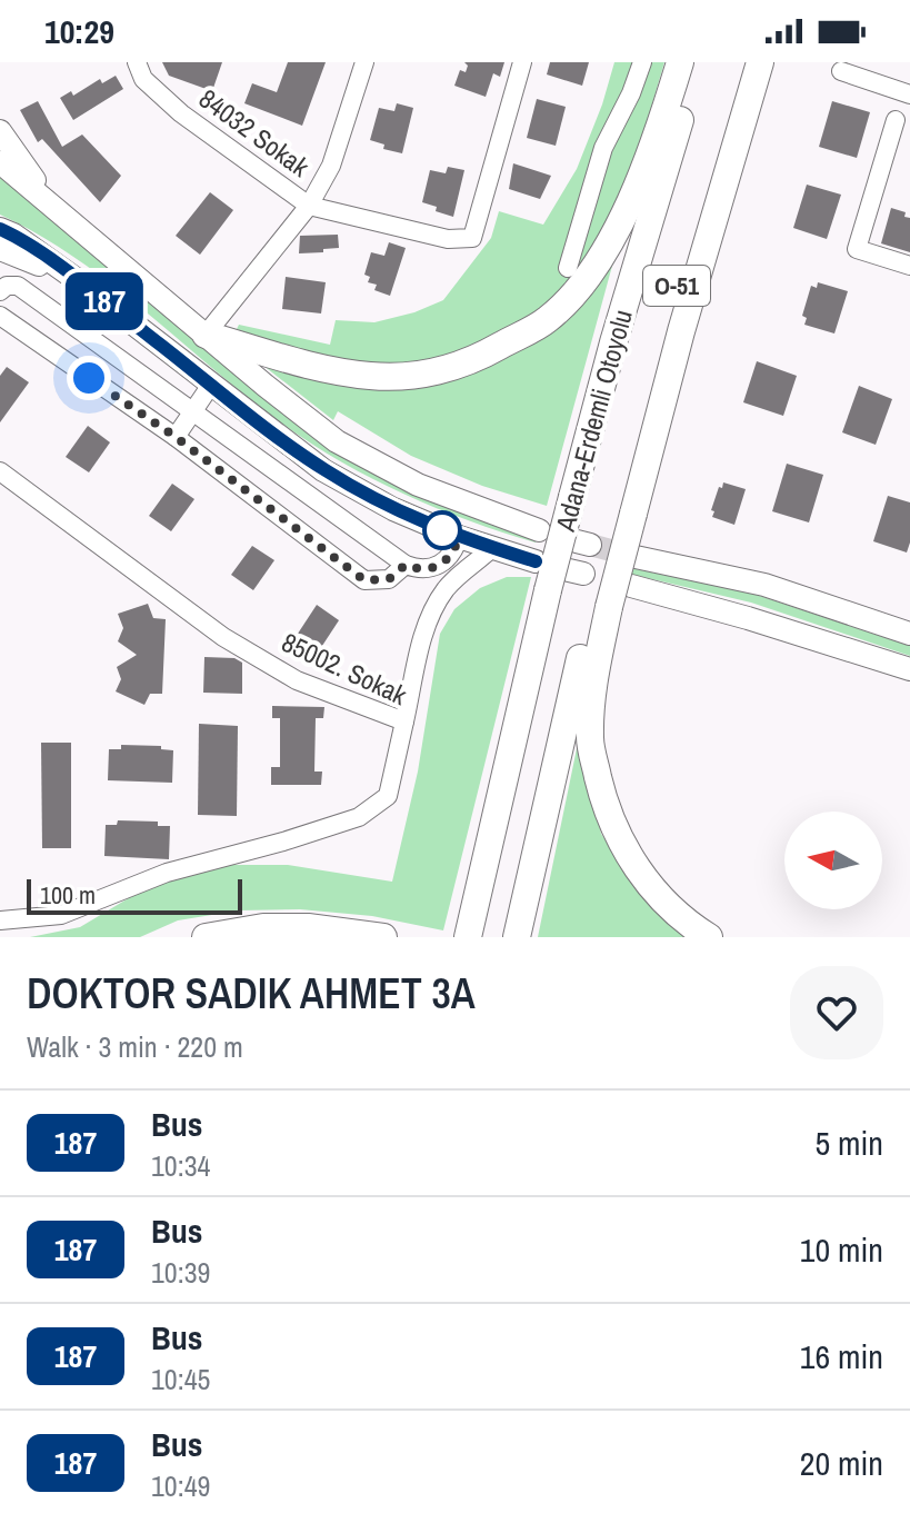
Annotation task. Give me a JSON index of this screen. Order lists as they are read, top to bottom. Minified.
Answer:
{"streets":{"highway":["O-51","Adana-Erdemli Otoyolu"],"street":["84032 Sokak","85002. Sokak"]},"lines":["bus line 187"],"scale_bar":"100 m","north":"left","page":{"status":"10:29","on_map":"187","scale":"100 m","heading":["DOKTOR SADIK AHMET 3A","Walk · 3 min · 220 m"],"list":[{"mark":"187","name":"Bus","note":"10:34","value":"5 min"},{"mark":"187","name":"Bus","note":"10:39","value":"10 min"},{"mark":"187","name":"Bus","note":"10:45","value":"16 min"},{"mark":"187","name":"Bus","note":"10:49","value":"20 min"}]}}
